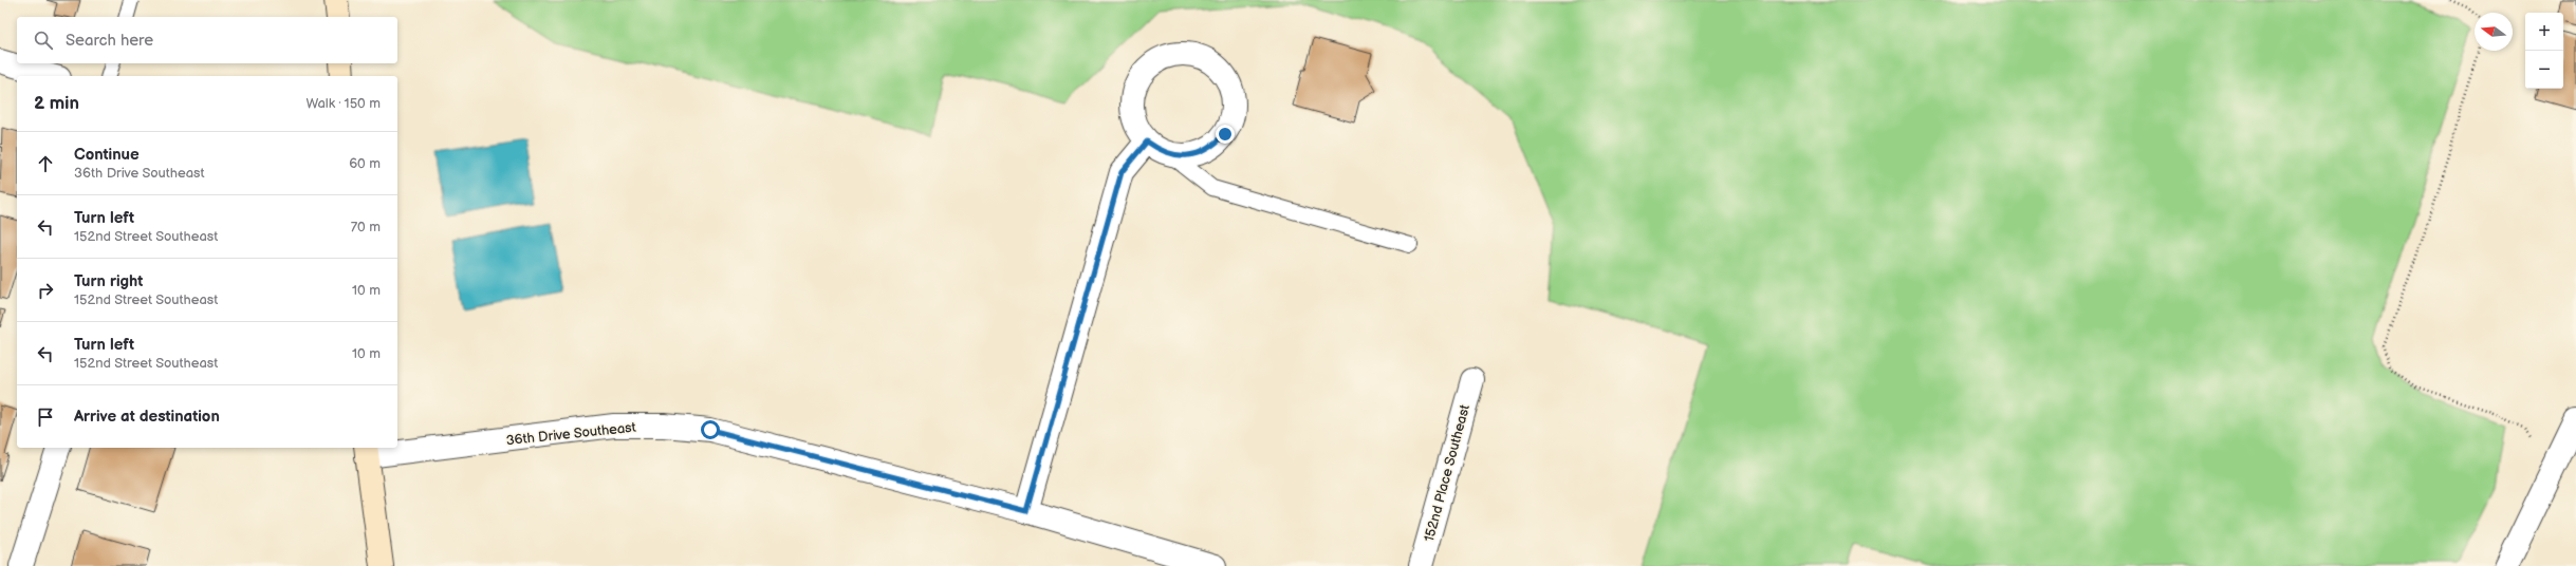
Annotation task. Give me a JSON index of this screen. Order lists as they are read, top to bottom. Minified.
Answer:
{"streets":{"street":["36th Drive Southeast","152nd Place Southeast"]},"north":"left","page":{"map_buttons":["+","−"],"search":"Search here","heading":["2 min","Walk · 150 m"],"list":[["Continue","36th Drive Southeast","60 m"],["Turn left","152nd Street Southeast","70 m"],["Turn right","152nd Street Southeast","10 m"],["Turn left","152nd Street Southeast","10 m"],"Arrive at destination"]}}
